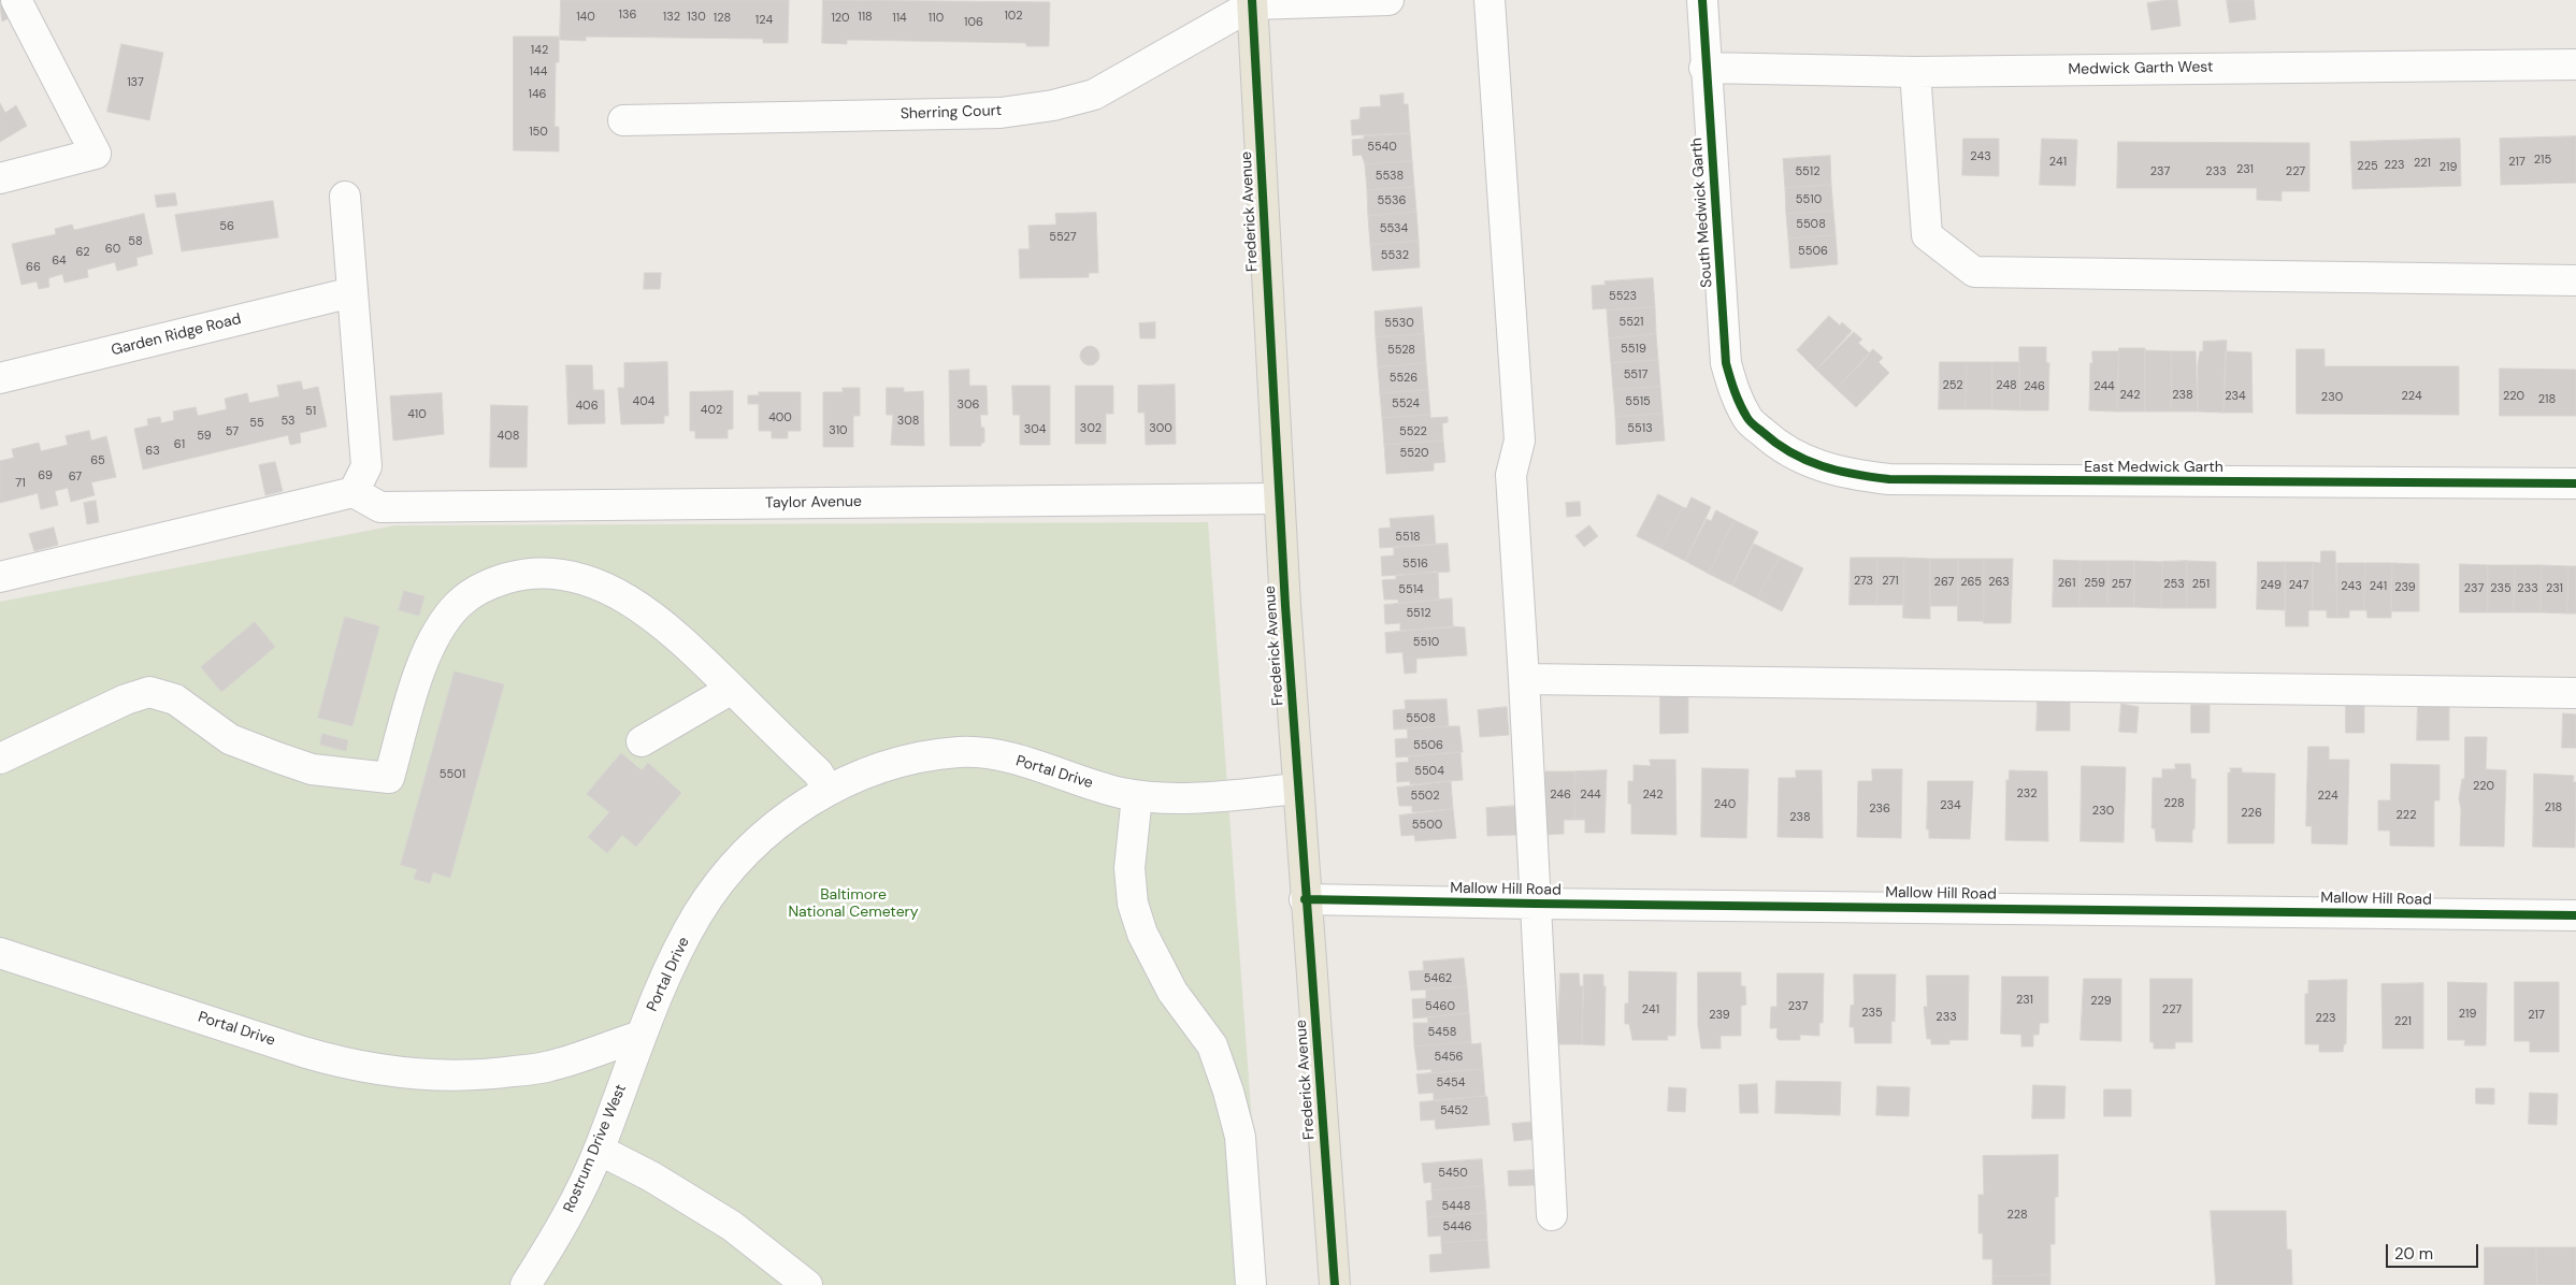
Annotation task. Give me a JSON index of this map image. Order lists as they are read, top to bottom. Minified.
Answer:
{"streets":{"main road":["Frederick Avenue"],"street":["Medwick Garth West","Sherring Court","South Medwick Garth","Garden Ridge Road","East Medwick Garth","Taylor Avenue","Portal Drive","Mallow Hill Road","Rostrum Drive West"]},"crossings":[["Medwick Garth West","South Medwick Garth"],["Sherring Court","Frederick Avenue"],["Frederick Avenue","Taylor Avenue"],["Frederick Avenue","Portal Drive"],["Frederick Avenue","Mallow Hill Road"],["South Medwick Garth","East Medwick Garth"],["Portal Drive","Rostrum Drive West"]],"parks":["Baltimore National Cemetery"],"house_numbers":["136","102","140","132","130","118","128","120","114","110","124","106","142","144","137","146","150","5540","243","215","241","217","221","223","225","219","231","5512","237","233","227","5538","5510","5536","5508","56","5534","5527","58","60","5506","62","5532","64","66","5523","5521","5530","5519","5528","5517","5526","252","248","246","244","242","238","234","224","220","230","218","404","5515","5524","306","406","402","51","410","400","53","308","55","302","300","5513","304","310","57","5522","59","408","61","63","5520","65","69","67","71","5518","5516","273","271","267","265","263","261","259","257","253","251","249","247","243","241","239","237","235","233","231","5514","5512","5510","5508","5506","5504","5501","220","232","246","244","242","5502","224","228","240","234","218","236","230","226","222","238","5500","5462","231","229","5460","237","241","227","235","219","239","217","233","223","221","5458","5456","5454","5452","5450","5448","228","5446"],"scale_bar":"20 m"}
